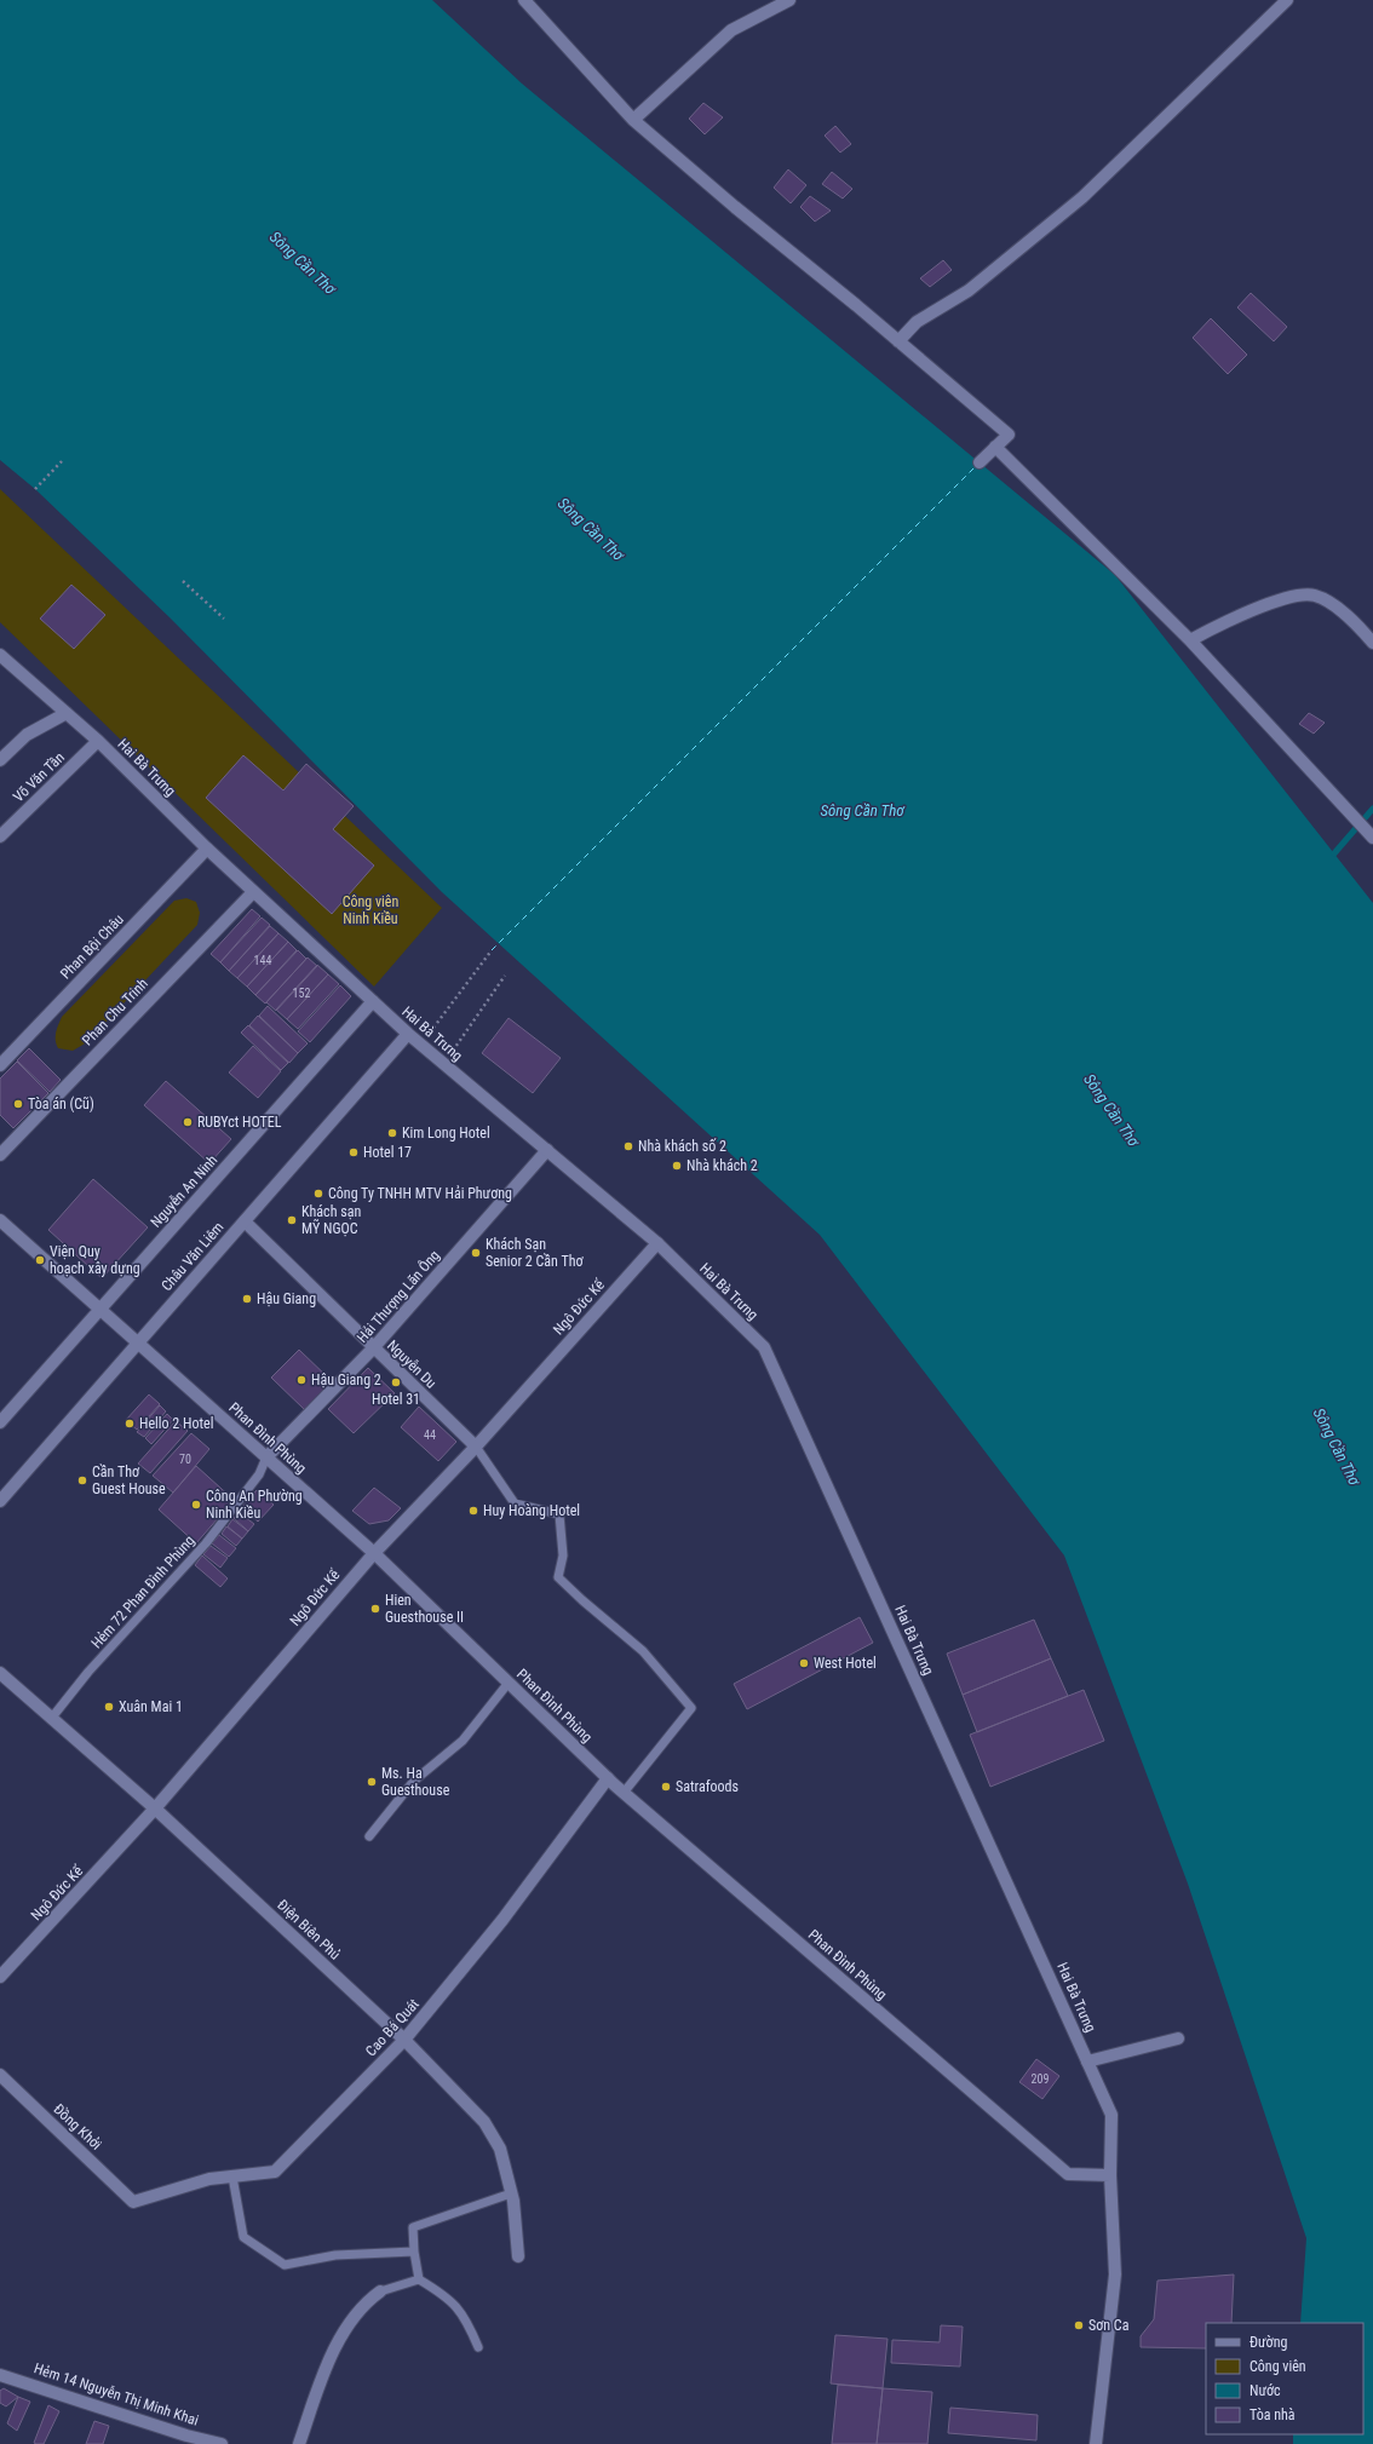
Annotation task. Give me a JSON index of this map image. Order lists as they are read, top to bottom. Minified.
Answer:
{"streets":{"street":["Hai Bà Trưng","Võ Văn Tần","Phan Bội Châu","Phan Chu Trinh","Nguyễn An Ninh","Châu Văn Liêm","Hải Thượng Lãn Ông","Ngô Đức Kế","Nguyễn Du","Phan Đình Phùng","Điện Biên Phủ","Cao Bá Quát","Đồng Khởi","Hẻm 14 Nguyễn Thị Minh Khai"],"lane":["Hẻm 72 Phan Đình Phùng"]},"crossings":[["Hai Bà Trưng","Võ Văn Tần"],["Hai Bà Trưng","Phan Bội Châu"],["Hai Bà Trưng","Phan Chu Trinh"],["Hai Bà Trưng","Nguyễn An Ninh"],["Hai Bà Trưng","Châu Văn Liêm"],["Hai Bà Trưng","Hải Thượng Lãn Ông"],["Hai Bà Trưng","Ngô Đức Kế"],["Hai Bà Trưng","Phan Đình Phùng"],["Nguyễn An Ninh","Phan Đình Phùng"],["Châu Văn Liêm","Nguyễn Du"],["Châu Văn Liêm","Phan Đình Phùng"],["Hải Thượng Lãn Ông","Nguyễn Du"],["Hải Thượng Lãn Ông","Phan Đình Phùng"],["Hải Thượng Lãn Ông","Hẻm 72 Phan Đình Phùng"],["Ngô Đức Kế","Nguyễn Du"],["Ngô Đức Kế","Phan Đình Phùng"],["Ngô Đức Kế","Điện Biên Phủ"],["Phan Đình Phùng","Hẻm 72 Phan Đình Phùng"],["Phan Đình Phùng","Cao Bá Quát"],["Hẻm 72 Phan Đình Phùng","Điện Biên Phủ"],["Điện Biên Phủ","Cao Bá Quát"],["Cao Bá Quát","Đồng Khởi"]],"water":["Sông Cần Thơ"],"parks":["Công viên Ninh Kiều"],"places":["Tòa án (Cũ)","RUBYct HOTEL","Kim Long Hotel","Nhà khách số 2","Hotel 17","Nhà khách 2","Công Ty TNHH MTV Hải Phương","Khách sạn MỸ NGỌC","Khách Sạn Senior 2 Cần Thơ","Viện Quy hoạch xây dựng","Hậu Giang","Hậu Giang 2","Hotel 31","Hello 2 Hotel","Cần Thơ Guest House","Công An Phường Ninh Kiều","Huy Hoàng Hotel","Hien Guesthouse II","West Hotel","Xuân Mai 1","Ms. Ha Guesthouse","Satrafoods","Sơn Ca"],"house_numbers":["144","152","44","70","209"],"legend":["Đường","Công viên","Nước","Tòa nhà"]}
